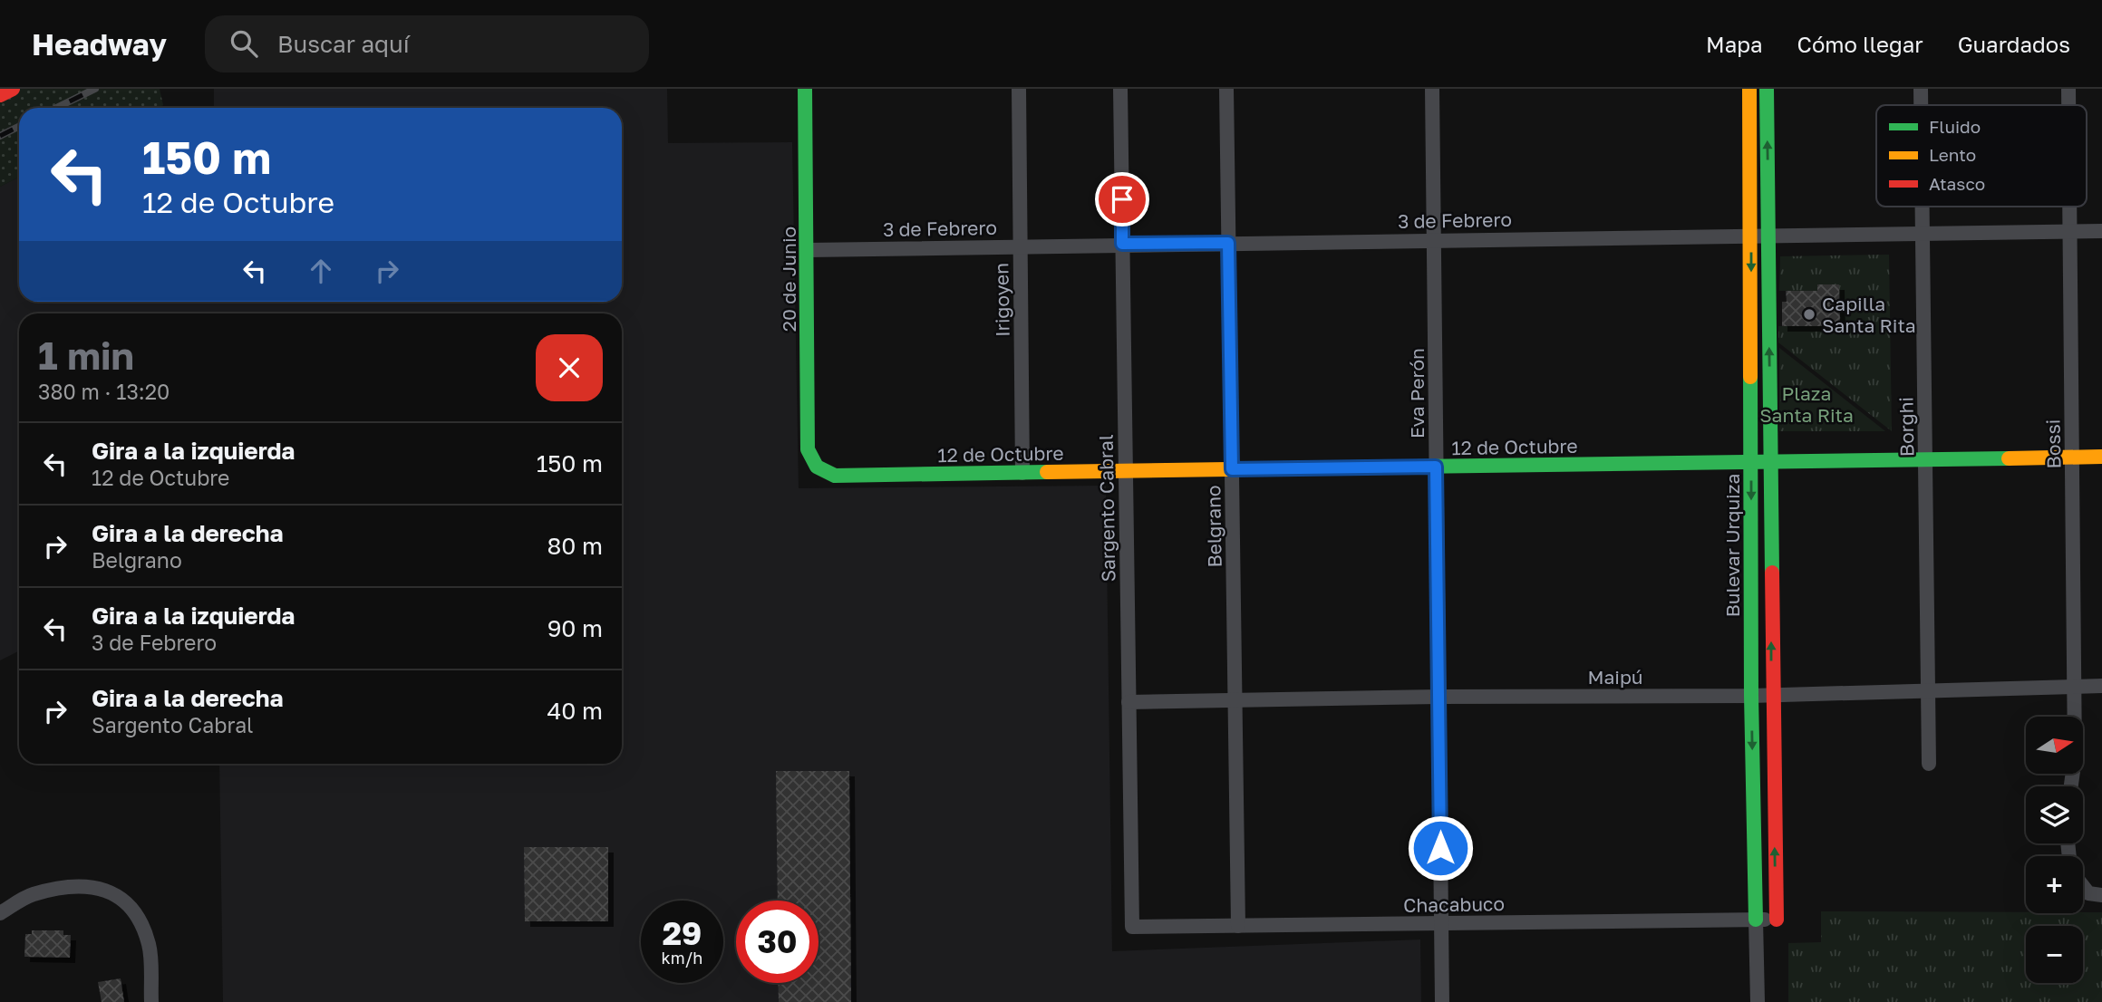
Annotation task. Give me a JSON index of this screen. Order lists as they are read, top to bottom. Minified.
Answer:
{"streets":{"street":["3 de Febrero","20 de Junio","Irigoyen","Eva Perón","Borghi","Bossi","12 de Octubre","Sargento Cabral","Belgrano","Bulevar Urquiza","Maipú","Chacabuco"]},"crossings":[["3 de Febrero","20 de Junio"],["3 de Febrero","Irigoyen"],["3 de Febrero","Eva Perón"],["3 de Febrero","Borghi"],["3 de Febrero","Bossi"],["3 de Febrero","Sargento Cabral"],["3 de Febrero","Belgrano"],["3 de Febrero","Bulevar Urquiza"],["20 de Junio","12 de Octubre"],["Irigoyen","12 de Octubre"],["Eva Perón","12 de Octubre"],["Eva Perón","Maipú"],["Eva Perón","Chacabuco"],["Borghi","12 de Octubre"],["Borghi","Maipú"],["Bossi","12 de Octubre"],["Bossi","Maipú"],["12 de Octubre","Sargento Cabral"],["12 de Octubre","Belgrano"],["12 de Octubre","Bulevar Urquiza"],["Sargento Cabral","Maipú"],["Sargento Cabral","Chacabuco"],["Belgrano","Maipú"],["Belgrano","Chacabuco"],["Bulevar Urquiza","Maipú"],["Bulevar Urquiza","Chacabuco"]],"parks":["Plaza Santa Rita"],"places":["Capilla Santa Rita"],"legend":["Fluido","Lento","Atasco"],"north":"right","page":{"header":"Headway","search":"Buscar aquí","nav":["Mapa","Cómo llegar","Guardados"],"turn":["150 m","12 de Octubre"],"heading":["1 min","380 m · 13:20"],"list":[{"name":"Gira a la izquierda","note":"12 de Octubre","value":"150 m"},{"name":"Gira a la derecha","note":"Belgrano","value":"80 m"},{"name":"Gira a la izquierda","note":"3 de Febrero","value":"90 m"},{"name":"Gira a la derecha","note":"Sargento Cabral","value":"40 m"}],"map_buttons":["+","−"],"speed":"29 km/h","limit":"30"}}
